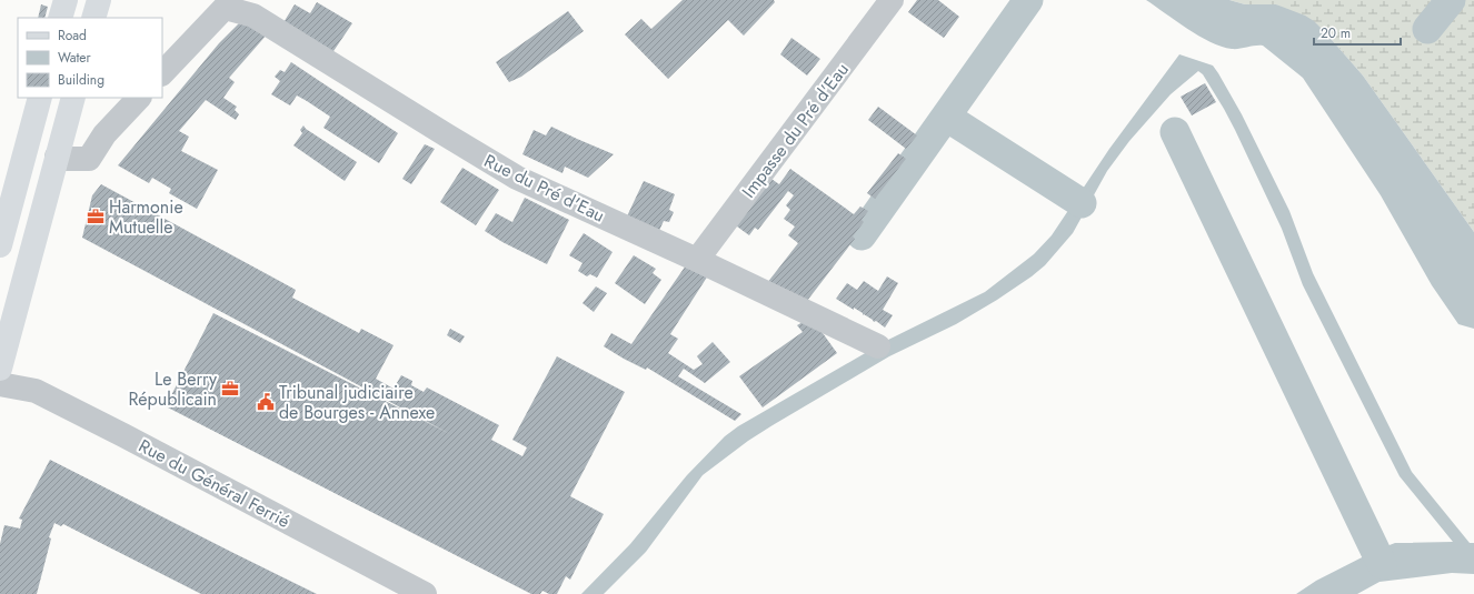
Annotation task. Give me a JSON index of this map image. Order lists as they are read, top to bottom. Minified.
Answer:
{"streets":{"street":["Impasse du Pré d'Eau","Rue du Pré d'Eau","Rue du Général Ferrié"]},"crossings":[["Impasse du Pré d'Eau","Rue du Pré d'Eau"]],"places":{"office":["Harmonie Mutuelle","Le Berry Républicain"],"public building":["Tribunal judiciaire de Bourges - Annexe"]},"legend":["Road","Water","Building"],"scale_bar":"20 m"}
